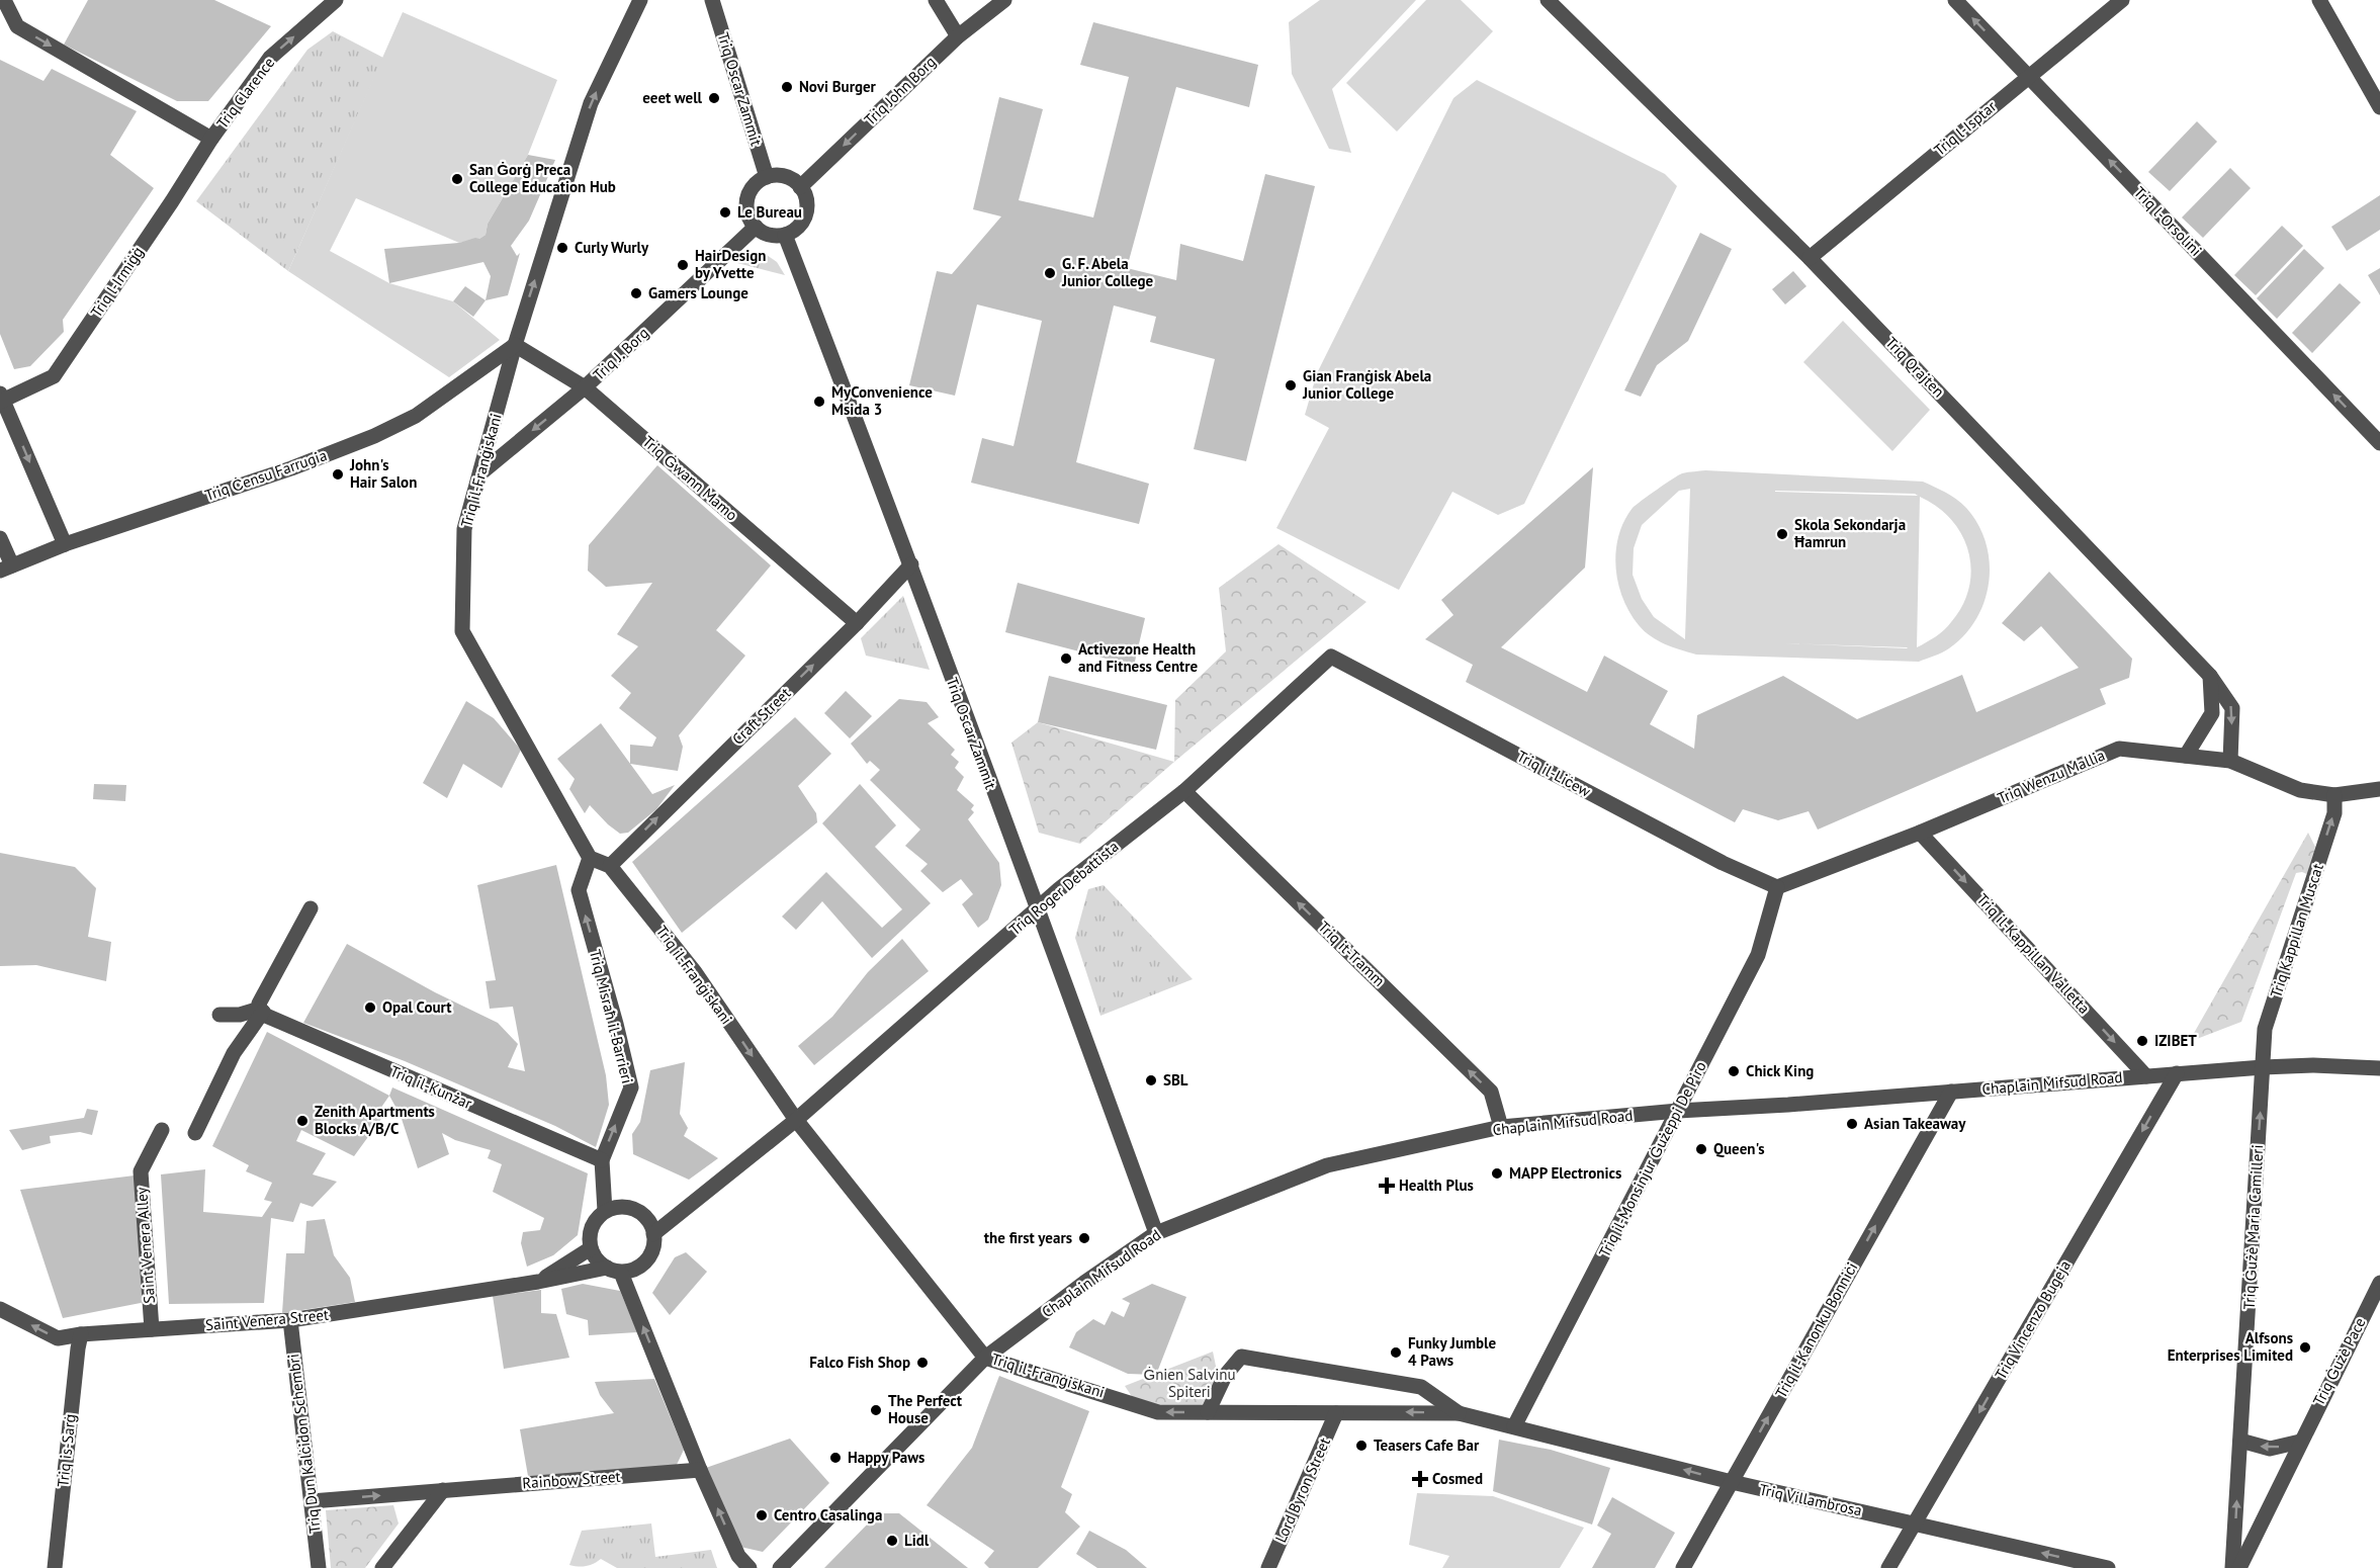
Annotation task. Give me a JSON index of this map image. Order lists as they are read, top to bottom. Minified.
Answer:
{"streets":{"street":["Triq Oscar Zammit","Triq John Borg","Triq Clarence","Triq l-Isptar","Triq l-Orsolini","Triq l-Irmiġġ","Triq J. Borg","Triq Qrajten","Triq il-Franġiskani","Triq Ċensu Farrugia","Triq Ġwann Mamo","Craft Street","Triq il-Liċew","Triq Wenzu Mallia","Triq Roger Debattista","Triq Kappillan Muscat","Triq it-Tramm","Triq il-Kappillan Valletta","Triq Misraħ il-Barrieri","Chaplain Mifsud Road","Triq il-Kunżar","Triq il-Monsinjur Ġużeppi De Piro","Triq Ġużè Maria Camilleri","Saint Venera Alley","Saint Venera Street","Triq Vincenzo Bugeja","Triq il-Kanonku Bonniċi","Triq Ġużè Pace","Triq Dun Kalċidon Schembri","Triq is-Sarġ","Rainbow Street","Lord Byron Street","Triq Villambrosa"]},"crossings":[["Triq Oscar Zammit","Triq John Borg"],["Triq Oscar Zammit","Triq J. Borg"],["Triq Oscar Zammit","Craft Street"],["Triq Oscar Zammit","Triq Roger Debattista"],["Triq Oscar Zammit","Chaplain Mifsud Road"],["Triq John Borg","Triq J. Borg"],["Triq Clarence","Triq l-Irmiġġ"],["Triq l-Isptar","Triq l-Orsolini"],["Triq l-Isptar","Triq Qrajten"],["Triq J. Borg","Triq il-Franġiskani"],["Triq J. Borg","Triq Ġwann Mamo"],["Triq Qrajten","Triq Wenzu Mallia"],["Triq il-Franġiskani","Triq Ċensu Farrugia"],["Triq il-Franġiskani","Triq Ġwann Mamo"],["Triq il-Franġiskani","Craft Street"],["Triq il-Franġiskani","Triq Roger Debattista"],["Triq il-Franġiskani","Triq Misraħ il-Barrieri"],["Triq il-Franġiskani","Chaplain Mifsud Road"],["Triq il-Franġiskani","Triq il-Monsinjur Ġużeppi De Piro"],["Triq il-Franġiskani","Lord Byron Street"],["Triq il-Franġiskani","Triq Villambrosa"],["Triq Ċensu Farrugia","Triq Ġwann Mamo"],["Triq Ġwann Mamo","Craft Street"],["Triq il-Liċew","Triq Wenzu Mallia"],["Triq il-Liċew","Triq Roger Debattista"],["Triq il-Liċew","Triq il-Monsinjur Ġużeppi De Piro"],["Triq Wenzu Mallia","Triq Kappillan Muscat"],["Triq Wenzu Mallia","Triq il-Kappillan Valletta"],["Triq Wenzu Mallia","Triq il-Monsinjur Ġużeppi De Piro"],["Triq Roger Debattista","Triq it-Tramm"],["Triq Kappillan Muscat","Chaplain Mifsud Road"],["Triq Kappillan Muscat","Triq Ġużè Maria Camilleri"],["Triq it-Tramm","Chaplain Mifsud Road"],["Triq il-Kappillan Valletta","Chaplain Mifsud Road"],["Triq Misraħ il-Barrieri","Triq il-Kunżar"],["Triq Misraħ il-Barrieri","Saint Venera Street"],["Chaplain Mifsud Road","Triq il-Monsinjur Ġużeppi De Piro"],["Chaplain Mifsud Road","Triq Ġużè Maria Camilleri"],["Chaplain Mifsud Road","Triq Vincenzo Bugeja"],["Chaplain Mifsud Road","Triq il-Kanonku Bonniċi"],["Triq il-Monsinjur Ġużeppi De Piro","Triq Villambrosa"],["Saint Venera Alley","Saint Venera Street"],["Saint Venera Street","Triq Dun Kalċidon Schembri"],["Saint Venera Street","Triq is-Sarġ"],["Triq Vincenzo Bugeja","Triq Villambrosa"],["Triq il-Kanonku Bonniċi","Triq Villambrosa"],["Triq Dun Kalċidon Schembri","Rainbow Street"]],"one_way":["Triq John Borg","Triq Clarence","Triq l-Orsolini","Triq J. Borg","Craft Street","Triq Kappillan Muscat","Triq it-Tramm","Triq il-Kappillan Valletta","Triq Misraħ il-Barrieri","Triq Ġużè Maria Camilleri","Triq Vincenzo Bugeja","Triq il-Kanonku Bonniċi","Triq Villambrosa"],"parks":["Ġnien Salvinu Spiteri"],"places":{"other":["Novi Burger","eeet well","San Ġorġ Preca College Education Hub","Le Bureau","Curly Wurly","HairDesign by Yvette","G. F. Abela Junior College","Gamers Lounge","Gian Franġisk Abela Junior College","MyConvenience Msida 3","John's Hair Salon","Skola Sekondarja Ħamrun","Activezone Health and Fitness Centre","Opal Court","IZIBET","Chick King","SBL","Zenith Apartments Blocks A/B/C","Asian Takeaway","Queen's","MAPP Electronics","the first years","Alfsons Enterprises Limited","Funky Jumble 4 Paws","Falco Fish Shop","The Perfect House","Teasers Cafe Bar","Happy Paws","Centro Casalinga","Lidl"],"health":["Health Plus","Cosmed"]}}
